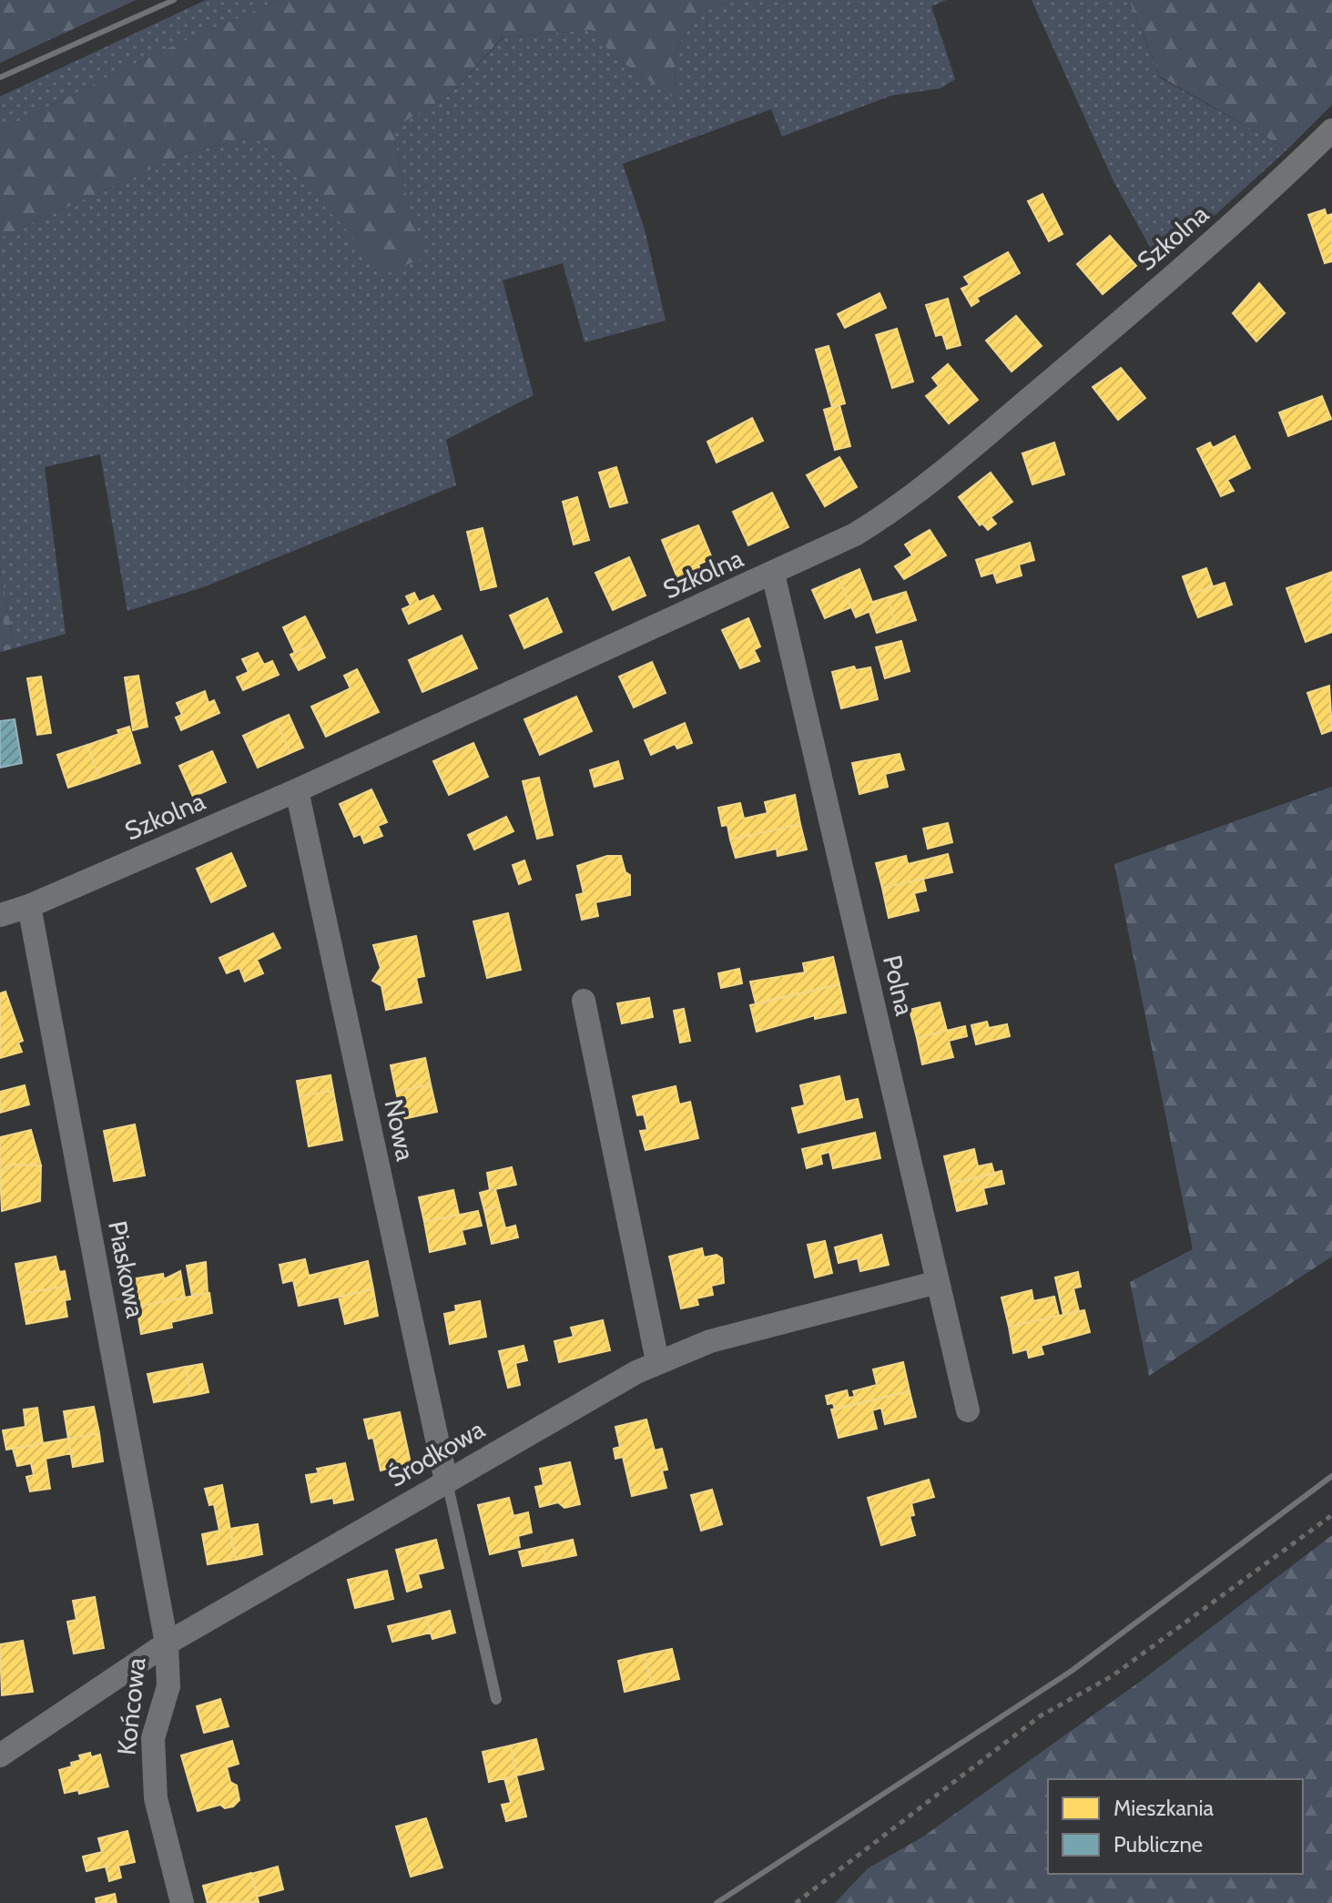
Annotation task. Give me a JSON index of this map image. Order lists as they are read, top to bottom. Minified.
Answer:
{"streets":{"street":["Szkolna","Polna","Nowa","Piaskowa","Środkowa","Końcowa"]},"crossings":[["Szkolna","Polna"],["Szkolna","Nowa"],["Szkolna","Piaskowa"],["Polna","Środkowa"],["Nowa","Środkowa"],["Piaskowa","Środkowa"],["Piaskowa","Końcowa"],["Środkowa","Końcowa"]],"legend":["Mieszkania","Publiczne"]}
